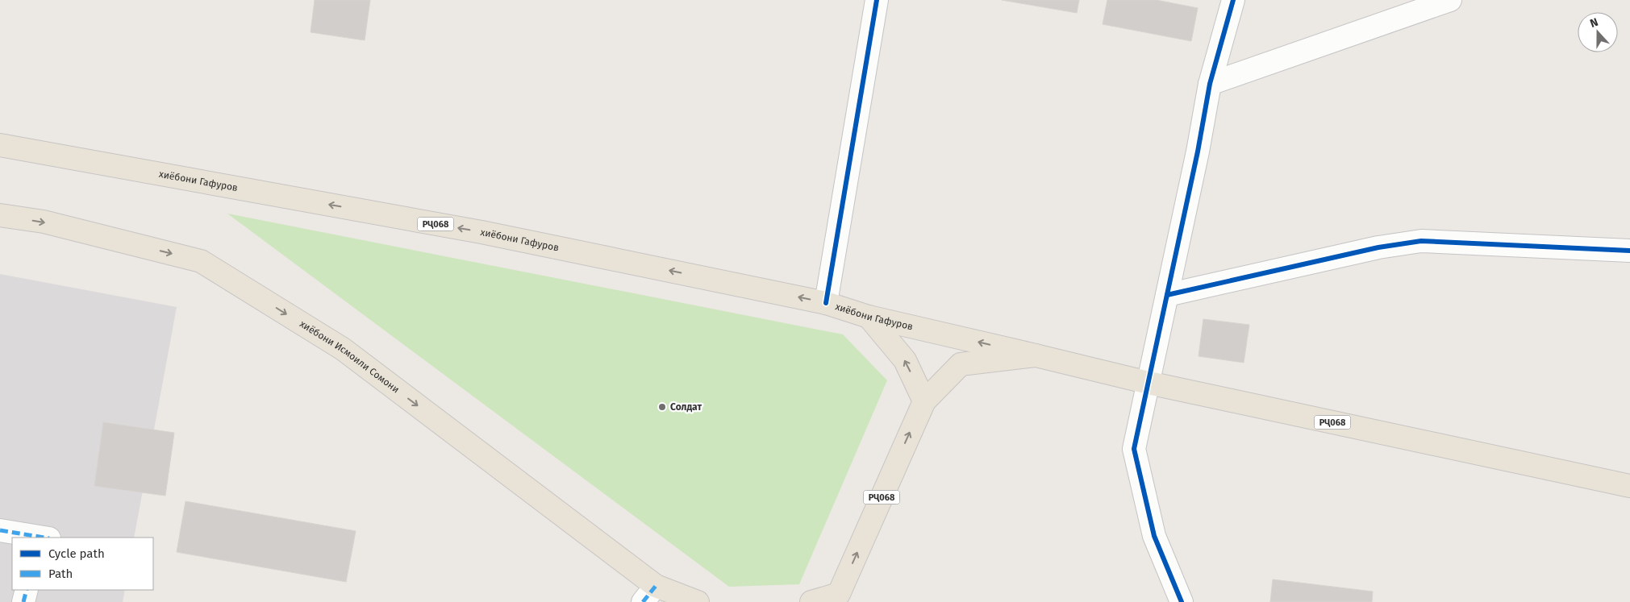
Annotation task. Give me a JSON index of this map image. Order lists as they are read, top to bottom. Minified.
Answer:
{"streets":{"highway":["хиёбони Гафуров","РҶ068","хиёбони Исмоили Сомони"]},"crossings":[["хиёбони Гафуров","РҶ068"]],"one_way":["хиёбони Гафуров","хиёбони Исмоили Сомони"],"places":["Солдат"],"legend":["Cycle path","Path"],"north":"top"}
